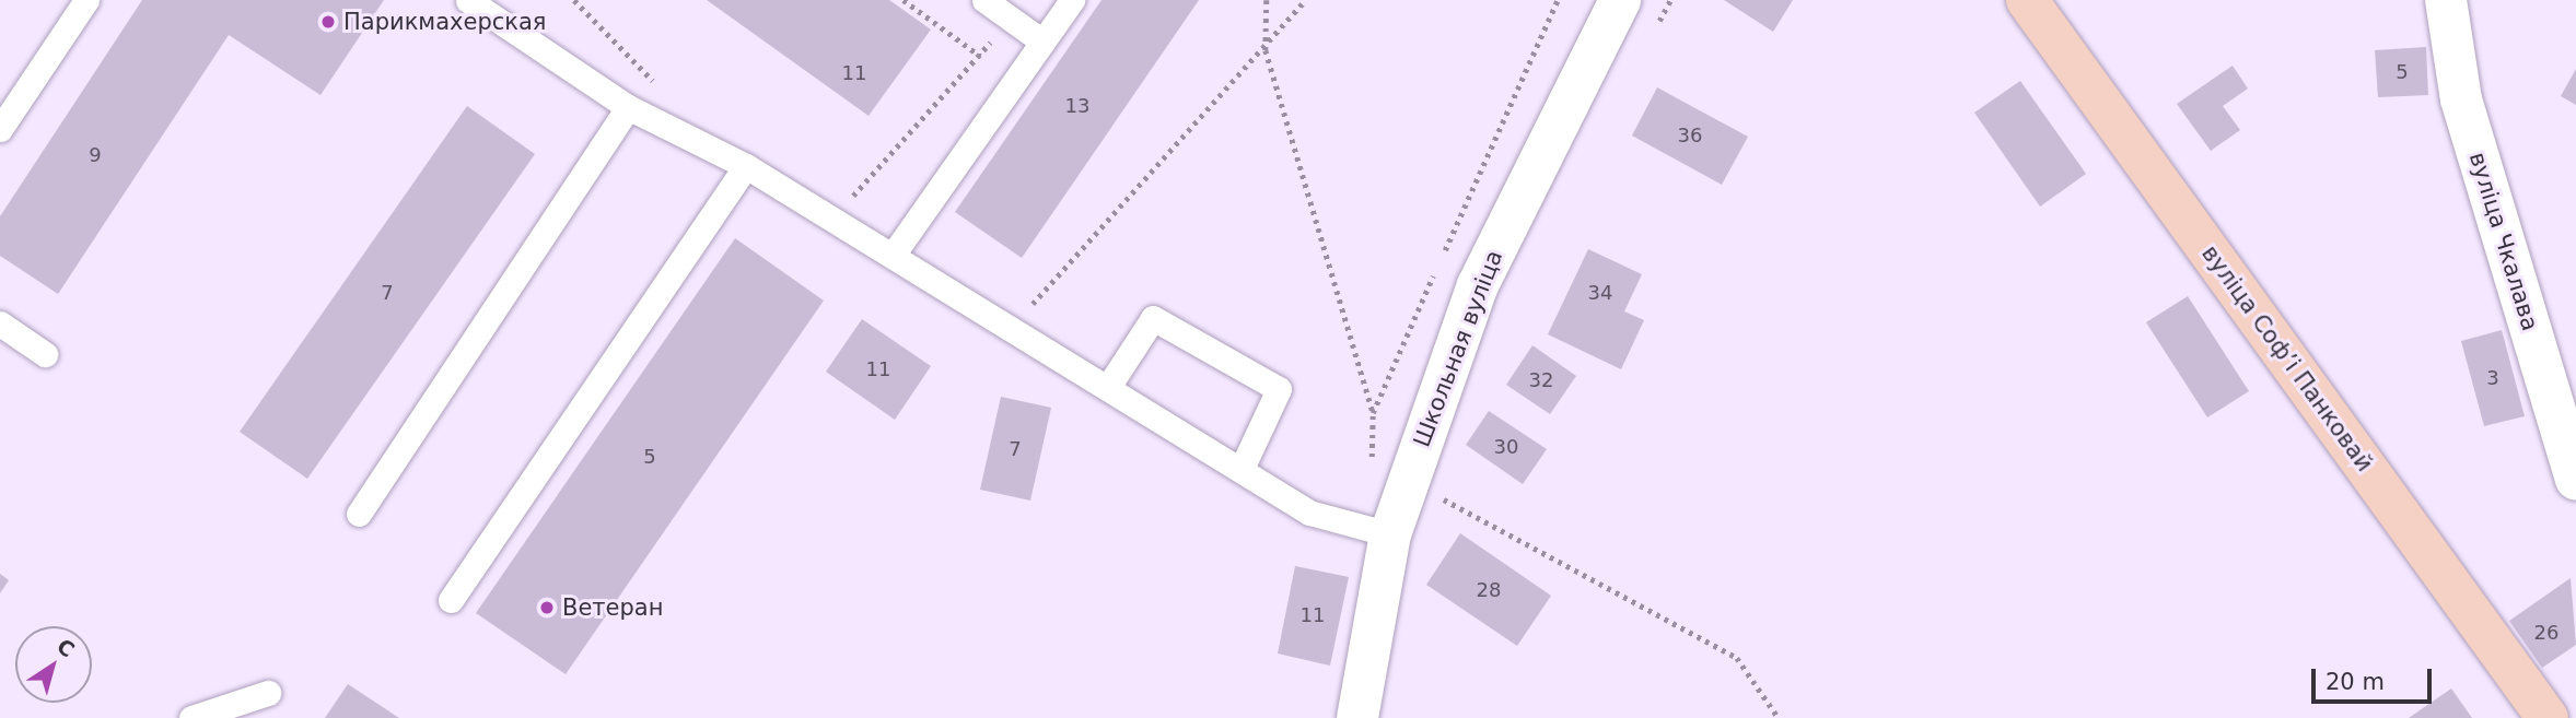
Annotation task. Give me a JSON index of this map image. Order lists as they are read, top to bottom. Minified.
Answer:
{"streets":{"main road":["вуліца Софʼі Панковай"],"street":["вуліца Чкалава","Школьная вуліца"]},"places":["Парикмахерская","Ветеран"],"house_numbers":["5","11","13","36","9","7","34","11","3","32","30","7","5","28","11","26"],"scale_bar":"20 m","north":"top right"}
